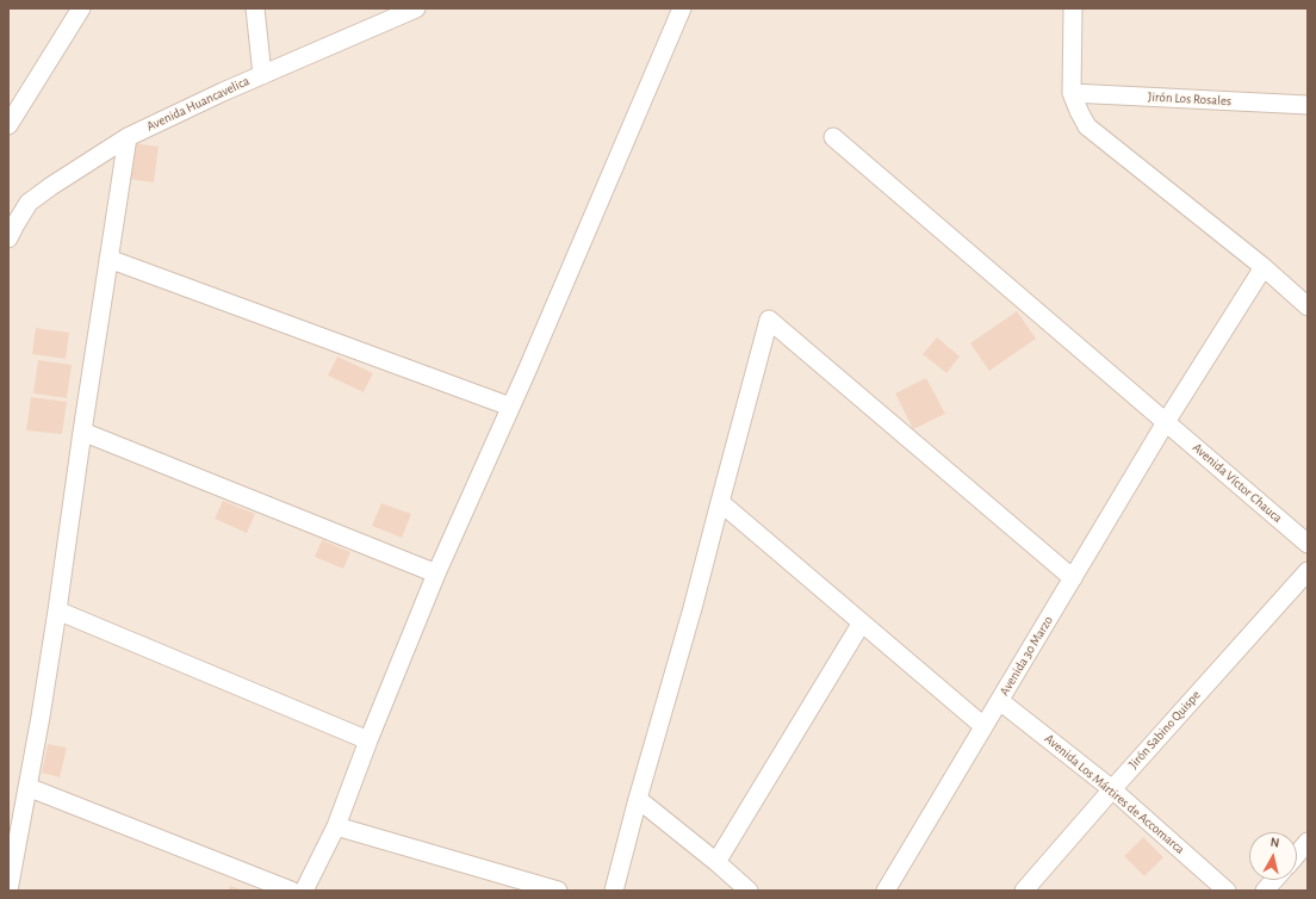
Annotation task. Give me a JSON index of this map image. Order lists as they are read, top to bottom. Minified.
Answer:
{"streets":{"street":["Jirón Los Rosales","Avenida Huancavelica","Avenida Víctor Chauca","Avenida 30 Marzo","Jirón Sabino Quispe","Avenida Los Mártires de Accomarca"]},"crossings":[["Avenida Víctor Chauca","Avenida 30 Marzo"],["Avenida 30 Marzo","Avenida Los Mártires de Accomarca"],["Jirón Sabino Quispe","Avenida Los Mártires de Accomarca"]],"north":"top"}
